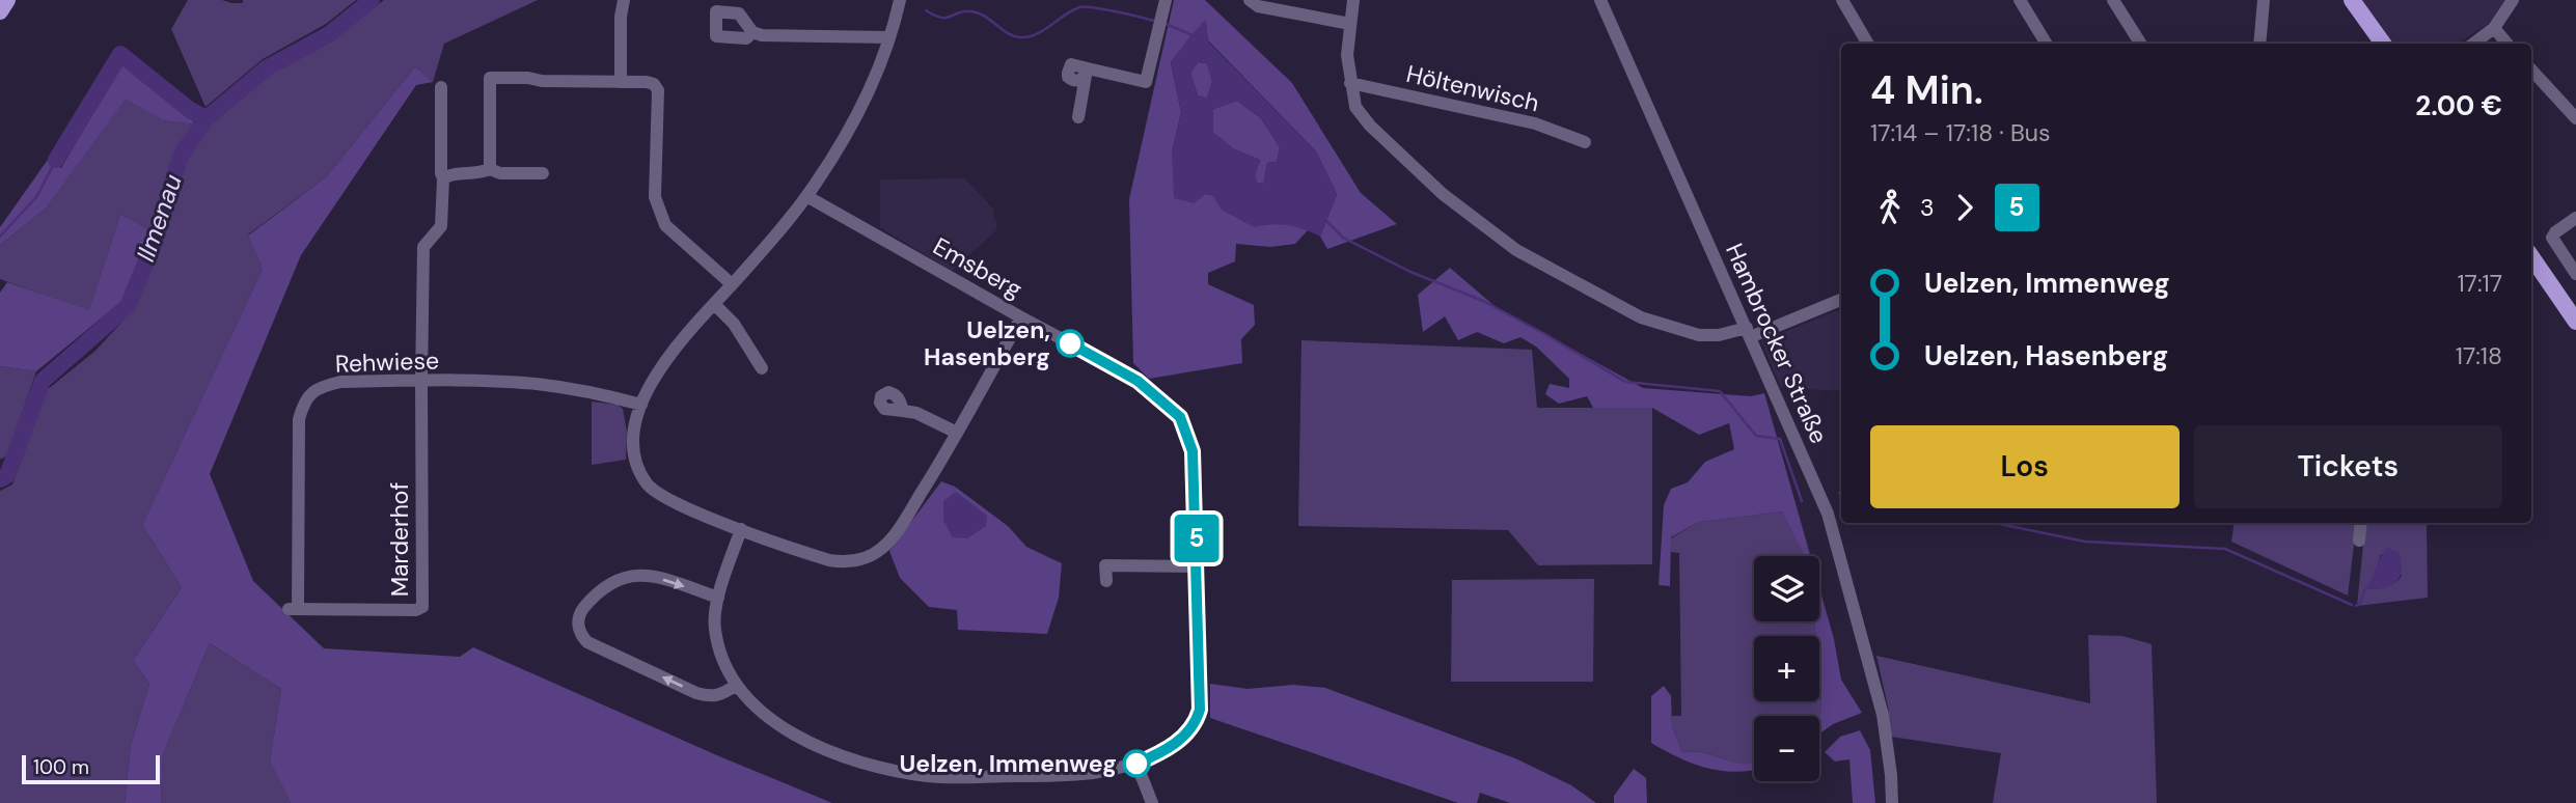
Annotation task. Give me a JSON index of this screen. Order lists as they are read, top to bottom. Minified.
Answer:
{"streets":{"street":["Höltenwisch","Emsberg","Hambrocker Straße","Rehwiese","Marderhof"]},"crossings":[["Rehwiese","Marderhof"]],"water":["Ilmenau"],"places":["Uelzen, Hasenberg","Uelzen, Immenweg"],"lines":["bus line 5"],"scale_bar":"100 m","page":{"on_map":"5","heading":["4 Min.","17:14 – 17:18 · Bus","2.00 €"],"legs":["3","5"],"list":[{"name":"Uelzen, Immenweg","value":"17:17"},{"name":"Uelzen, Hasenberg","value":"17:18"}],"buttons":["Los","Tickets"],"map_buttons":["+","−"],"scale":"100 m"}}
